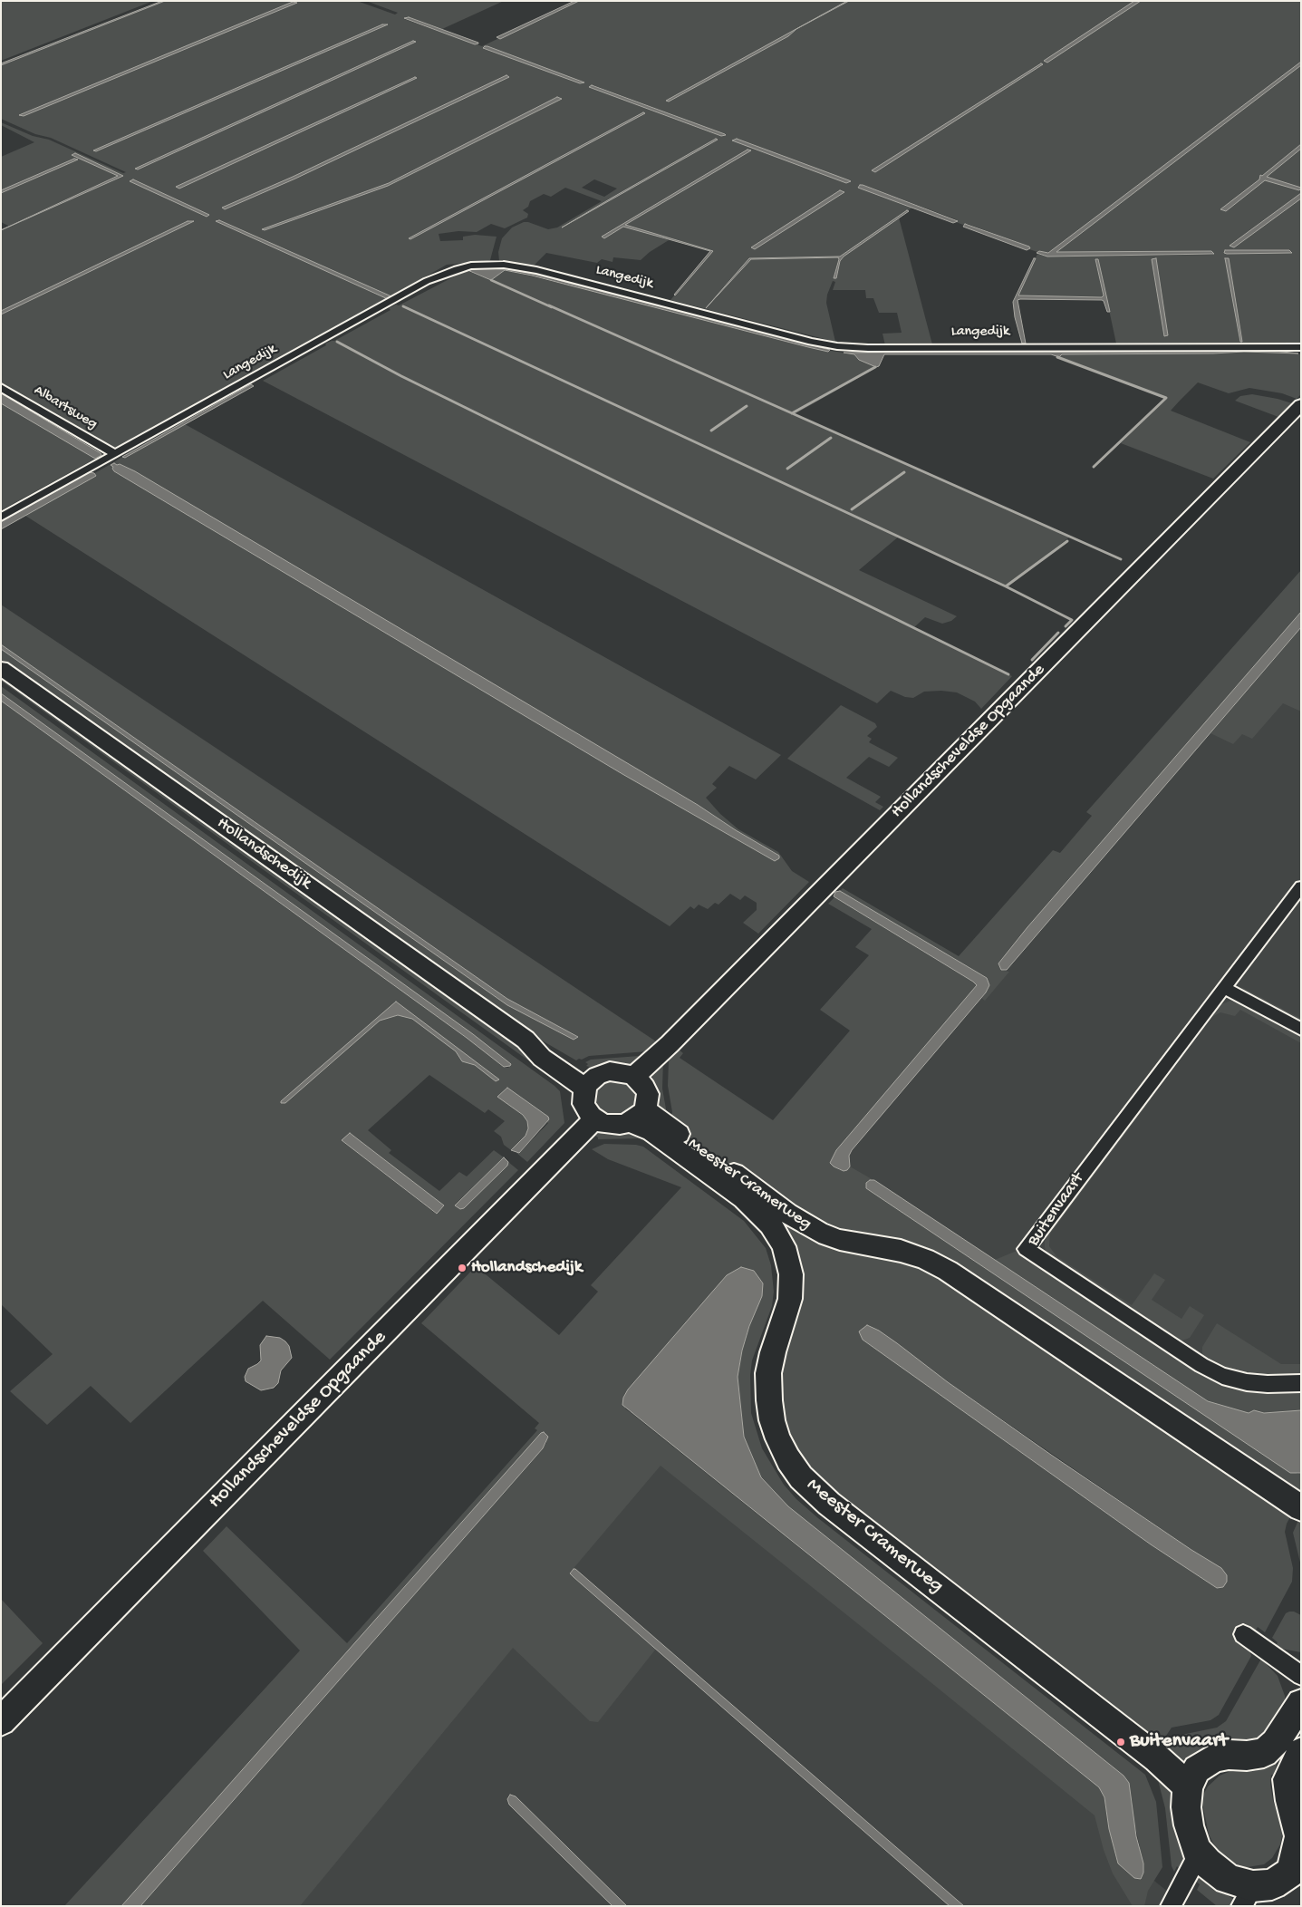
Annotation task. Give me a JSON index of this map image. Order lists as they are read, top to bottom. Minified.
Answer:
{"streets":{"main road":["Hollandscheveldse Opgaande","Hollandschedijk","Meester Cramerweg"],"street":["Langedijk","Albartsweg","Buitenvaart"]},"crossings":[["Langedijk","Albartsweg"],["Hollandscheveldse Opgaande","Hollandschedijk"],["Hollandscheveldse Opgaande","Meester Cramerweg"],["Hollandschedijk","Meester Cramerweg"]],"places":["Hollandschedijk","Buitenvaart"]}
